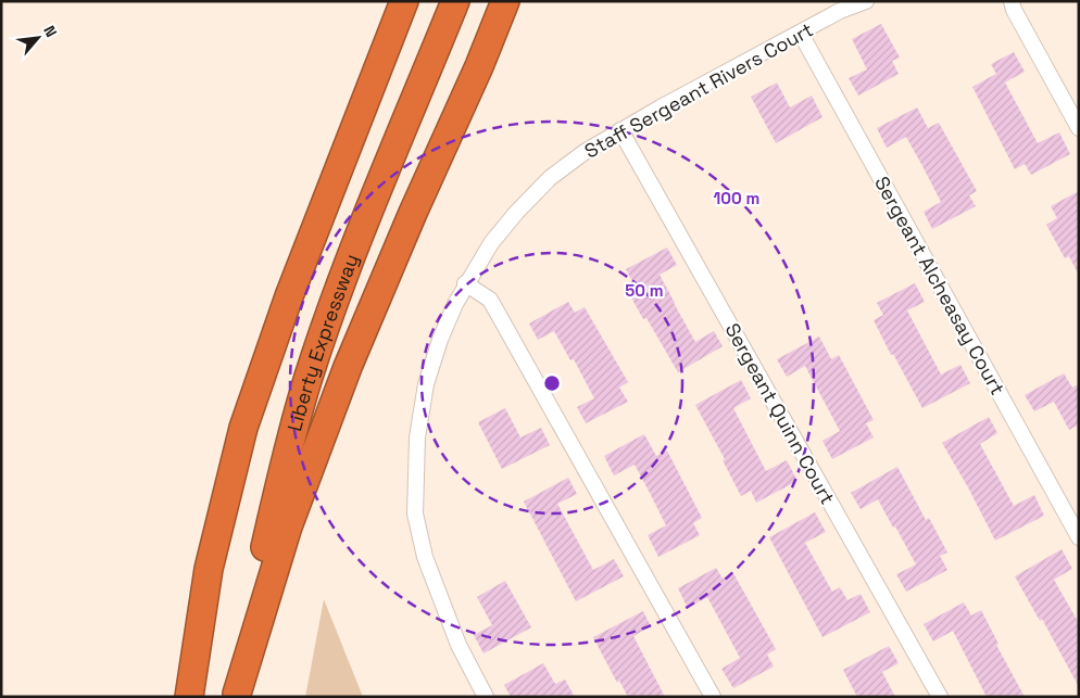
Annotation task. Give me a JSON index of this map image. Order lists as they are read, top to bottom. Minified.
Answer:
{"streets":{"highway":["Liberty Expressway"],"street":["Staff Sergeant Rivers Court","Sergeant Alcheasay Court","Sergeant Quinn Court"]},"crossings":[["Staff Sergeant Rivers Court","Sergeant Alcheasay Court"],["Staff Sergeant Rivers Court","Sergeant Quinn Court"]],"north":"top right","rings":["100 m","50 m"]}
